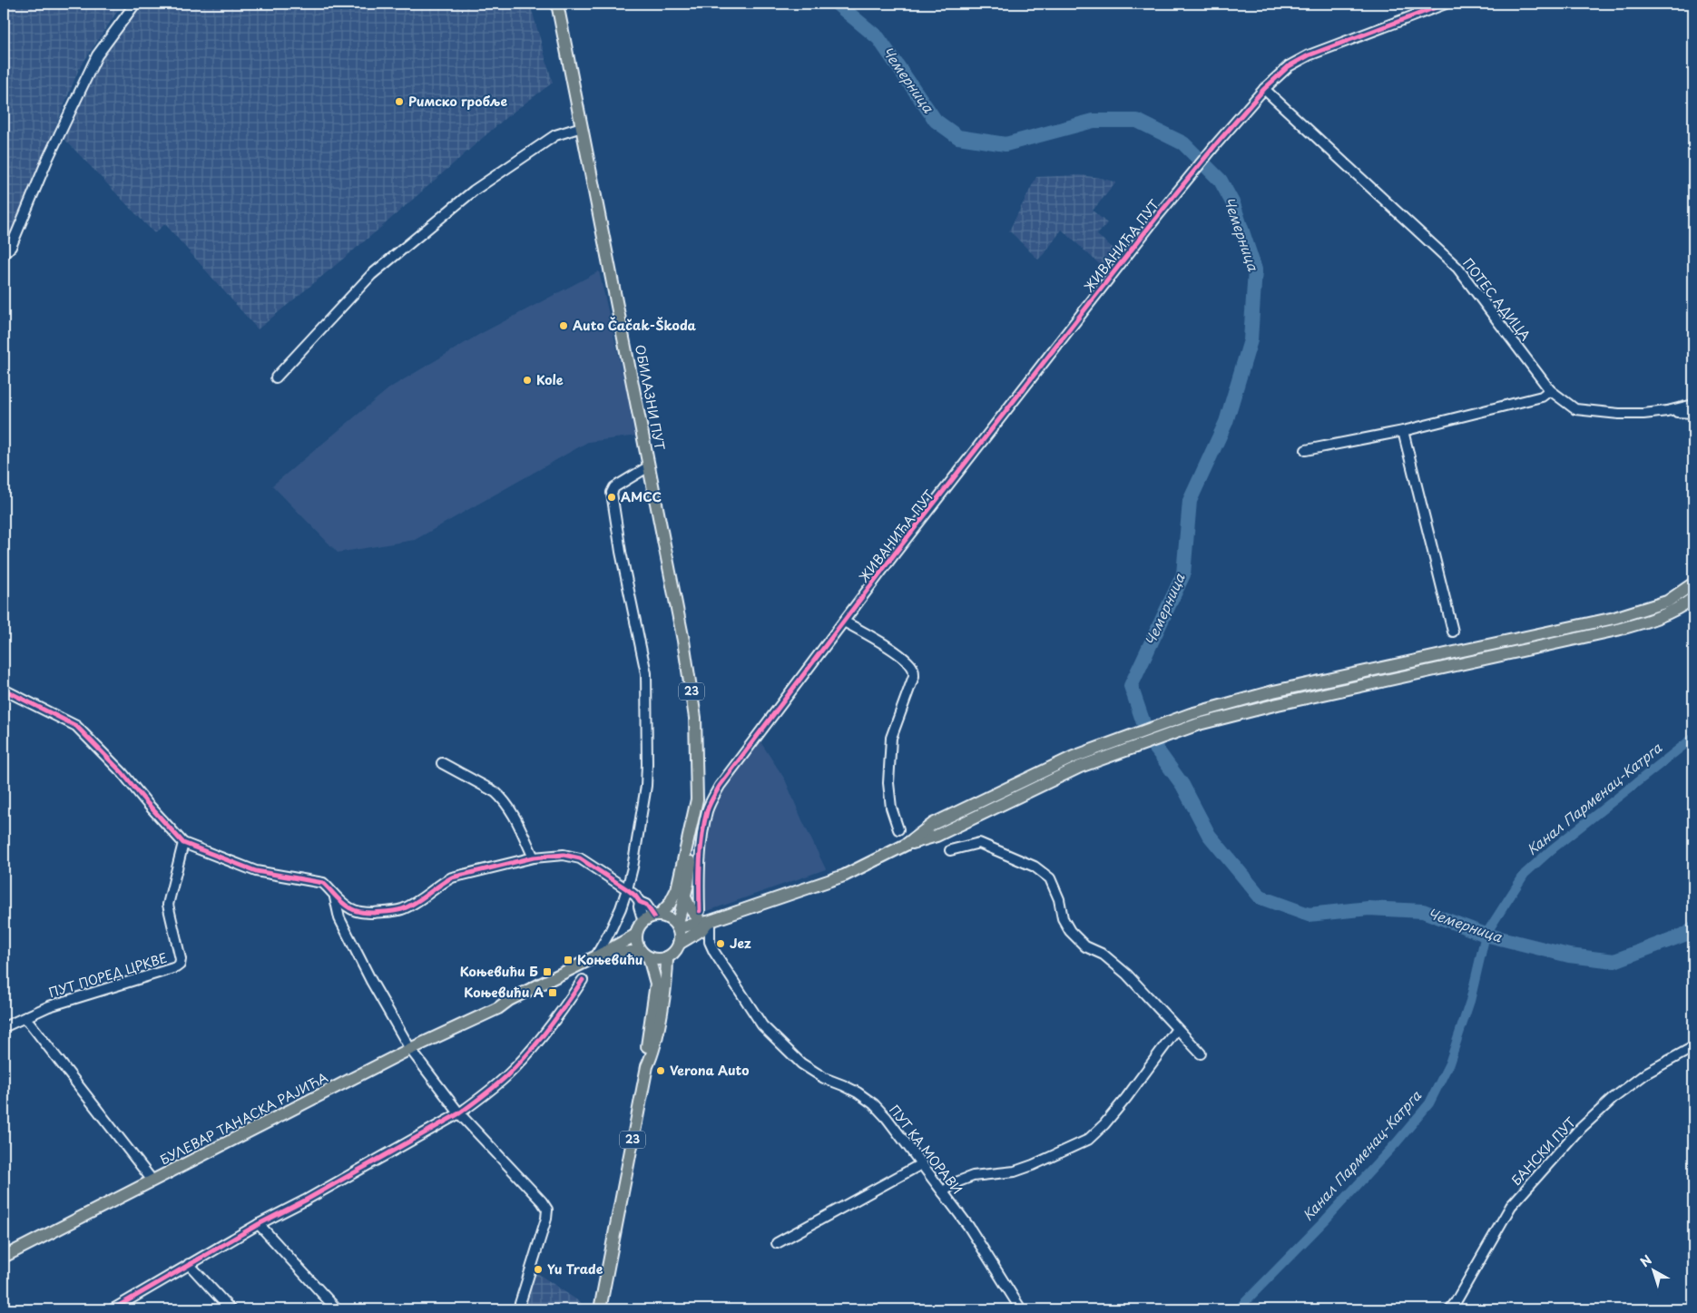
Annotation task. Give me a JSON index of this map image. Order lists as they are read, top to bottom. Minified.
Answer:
{"streets":{"main road":["ОБИЛАЗНИ ПУТ","23","БУЛЕВАР ТАНАСКА РАЈИЋА"],"street":["ЖИВАНИЋА ПУТ","ПОТЕС АДИЦА","ПУТ ПОРЕД ЦРКВЕ","ПУТ КА МОРАВИ","БАНСКИ ПУТ"]},"crossings":[["ЖИВАНИЋА ПУТ","ПОТЕС АДИЦА"],["ЖИВАНИЋА ПУТ","ОБИЛАЗНИ ПУТ"],["ЖИВАНИЋА ПУТ","23"],["ОБИЛАЗНИ ПУТ","23"]],"water":["Чемерница","Канал Парменац-Катрга"],"places":{"other":["Римско гробље","Auto Čačak-Škoda","Kole","АМСС","Jez","Verona Auto","Yu Trade"],"transit":["Коњевићи","Коњевићи Б","Коњевићи А"]},"north":"top left"}
